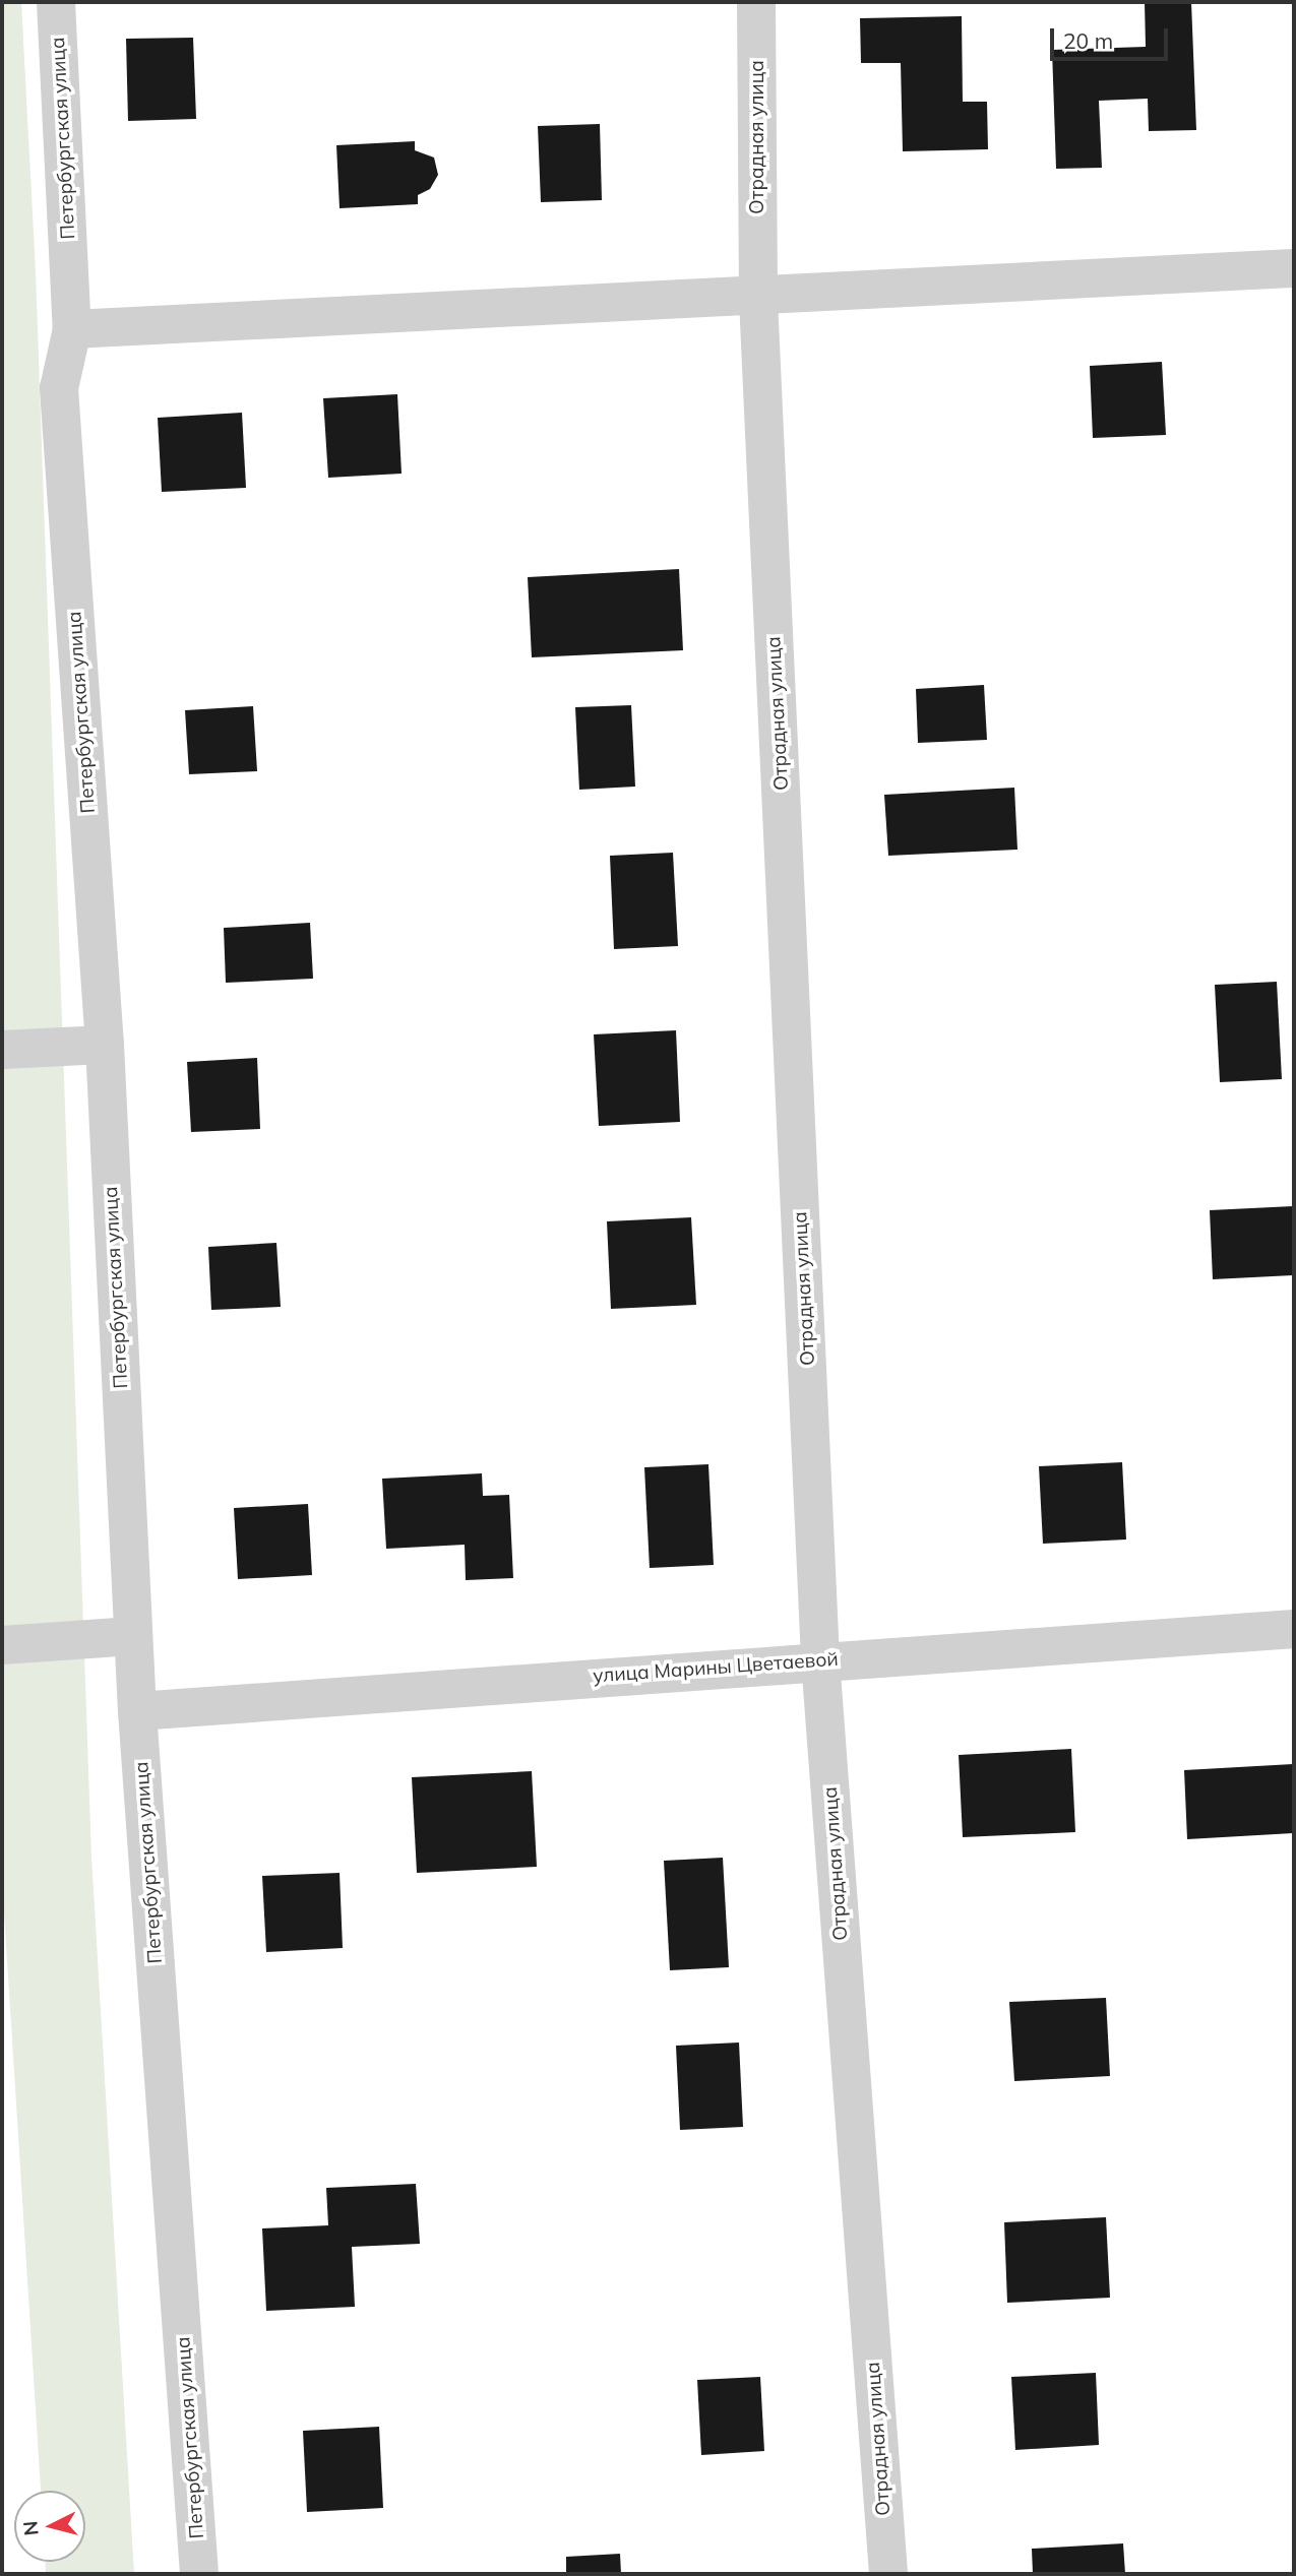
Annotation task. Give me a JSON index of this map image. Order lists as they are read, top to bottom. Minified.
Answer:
{"streets":{"street":["Отрадная улица","Петербургская улица","улица Марины Цветаевой"]},"crossings":[["Отрадная улица","улица Марины Цветаевой"],["Петербургская улица","улица Марины Цветаевой"]],"scale_bar":"20 m","north":"left"}
